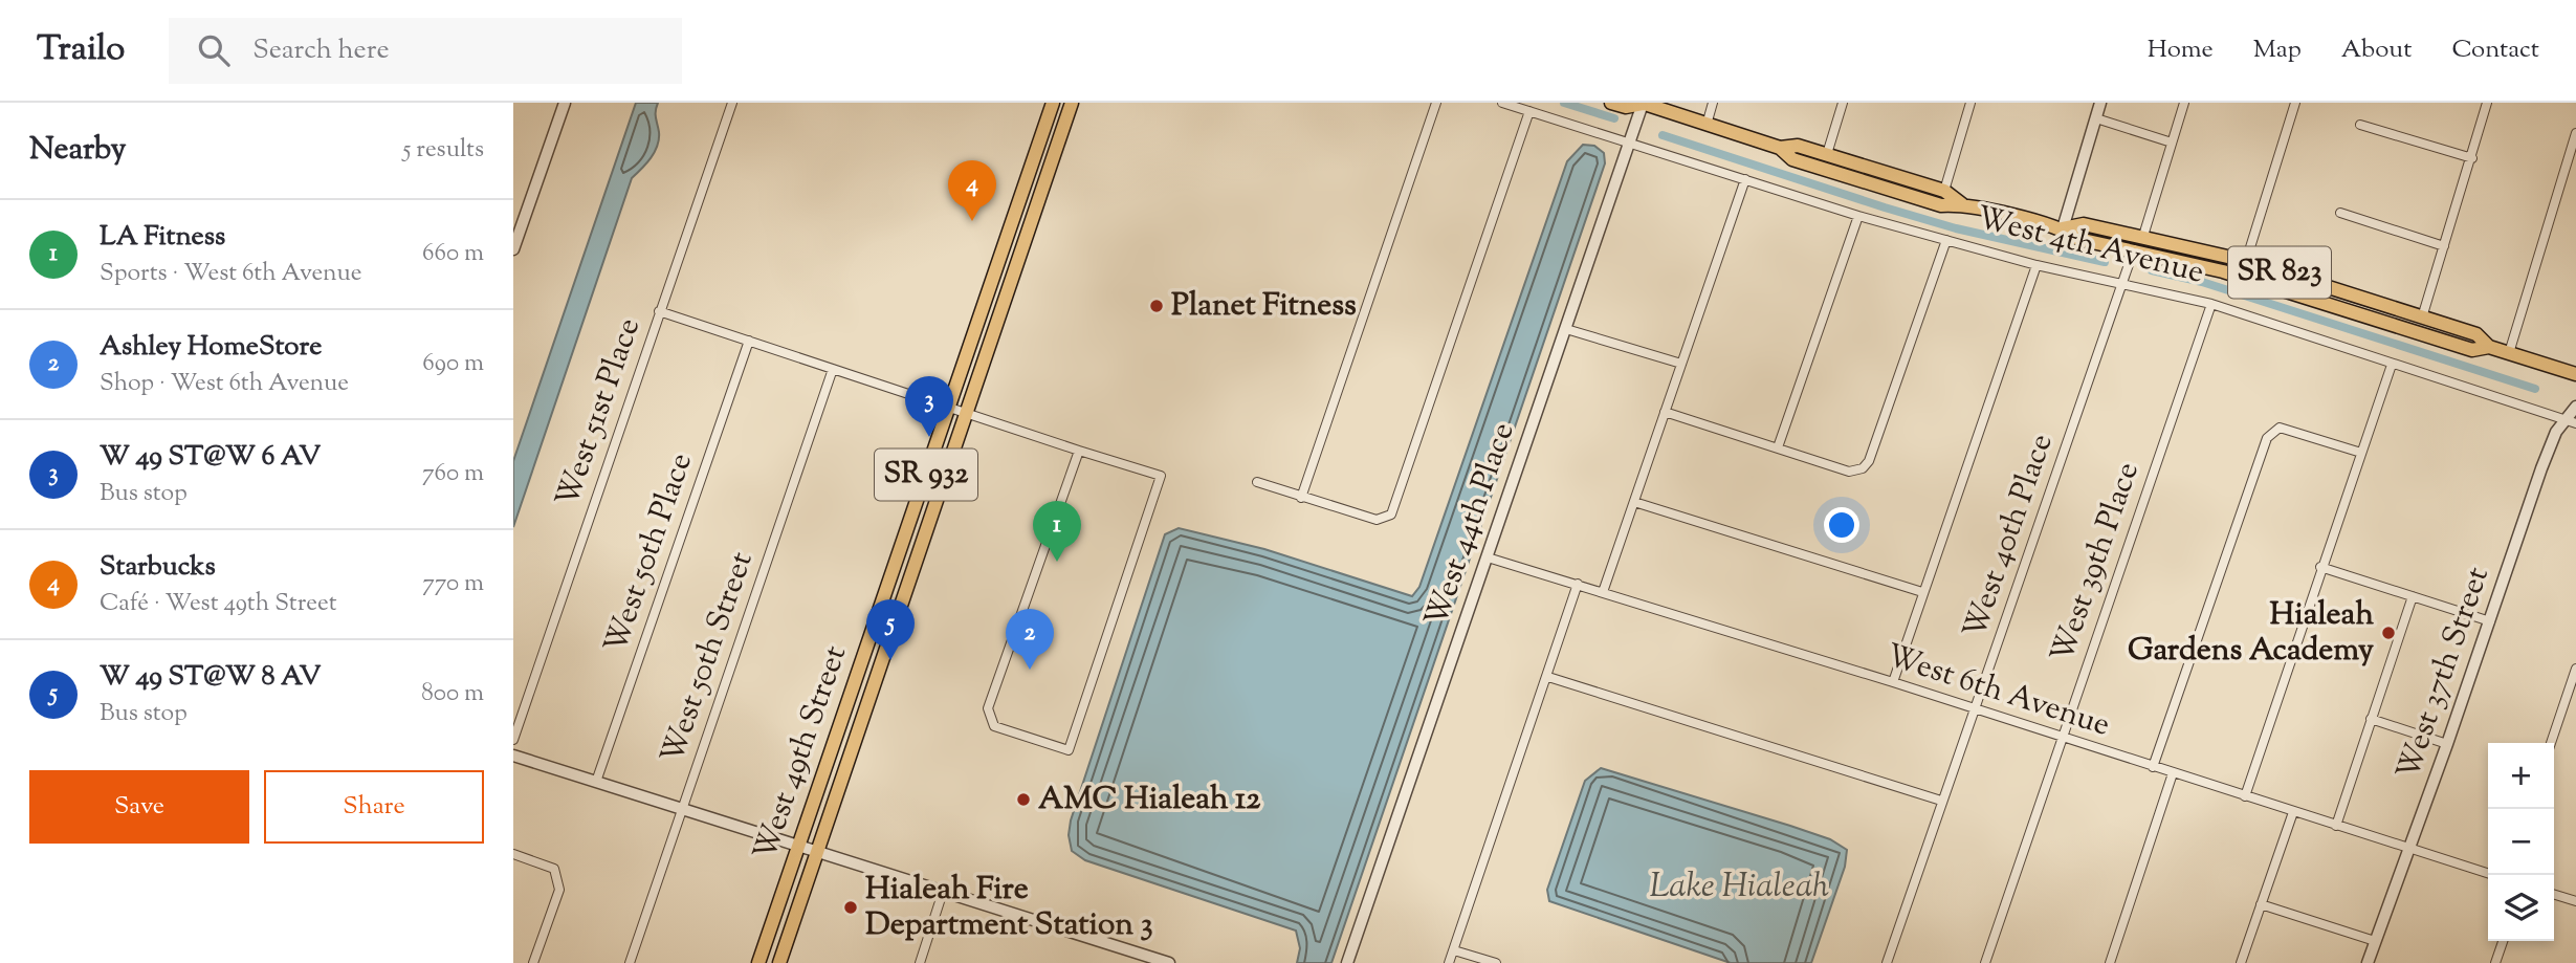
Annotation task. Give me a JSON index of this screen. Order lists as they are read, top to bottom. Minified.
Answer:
{"streets":{"main road":["West 4th Avenue","SR 823","SR 932","West 49th Street"],"street":["West 51st Place","West 44th Place","West 40th Place","West 50th Place","West 39th Place","West 50th Street","West 37th Street","West 6th Avenue"]},"crossings":[["West 4th Avenue","West 44th Place"],["West 4th Avenue","West 40th Place"],["West 4th Avenue","West 39th Place"],["West 4th Avenue","West 37th Street"],["West 44th Place","West 6th Avenue"],["West 40th Place","West 6th Avenue"],["West 39th Place","West 6th Avenue"],["West 37th Street","West 6th Avenue"]],"water":["Lake Hialeah"],"places":["Planet Fitness","Hialeah Gardens Academy","AMC Hialeah 12","Hialeah Fire Department Station 3"],"page":{"header":"Trailo","search":"Search here","nav":["Home","Map","About","Contact"],"heading":["Nearby","5 results"],"pins":["4","3","1","5","2"],"list":[{"mark":"1","name":"LA Fitness","note":"Sports · West 6th Avenue","value":"660 m"},{"mark":"2","name":"Ashley HomeStore","note":"Shop · West 6th Avenue","value":"690 m"},{"mark":"3","name":"W 49 ST@W 6 AV","note":"Bus stop","value":"760 m"},{"mark":"4","name":"Starbucks","note":"Café · West 49th Street","value":"770 m"},{"mark":"5","name":"W 49 ST@W 8 AV","note":"Bus stop","value":"800 m"}],"map_buttons":["+","−"],"buttons":["Save","Share"]}}
